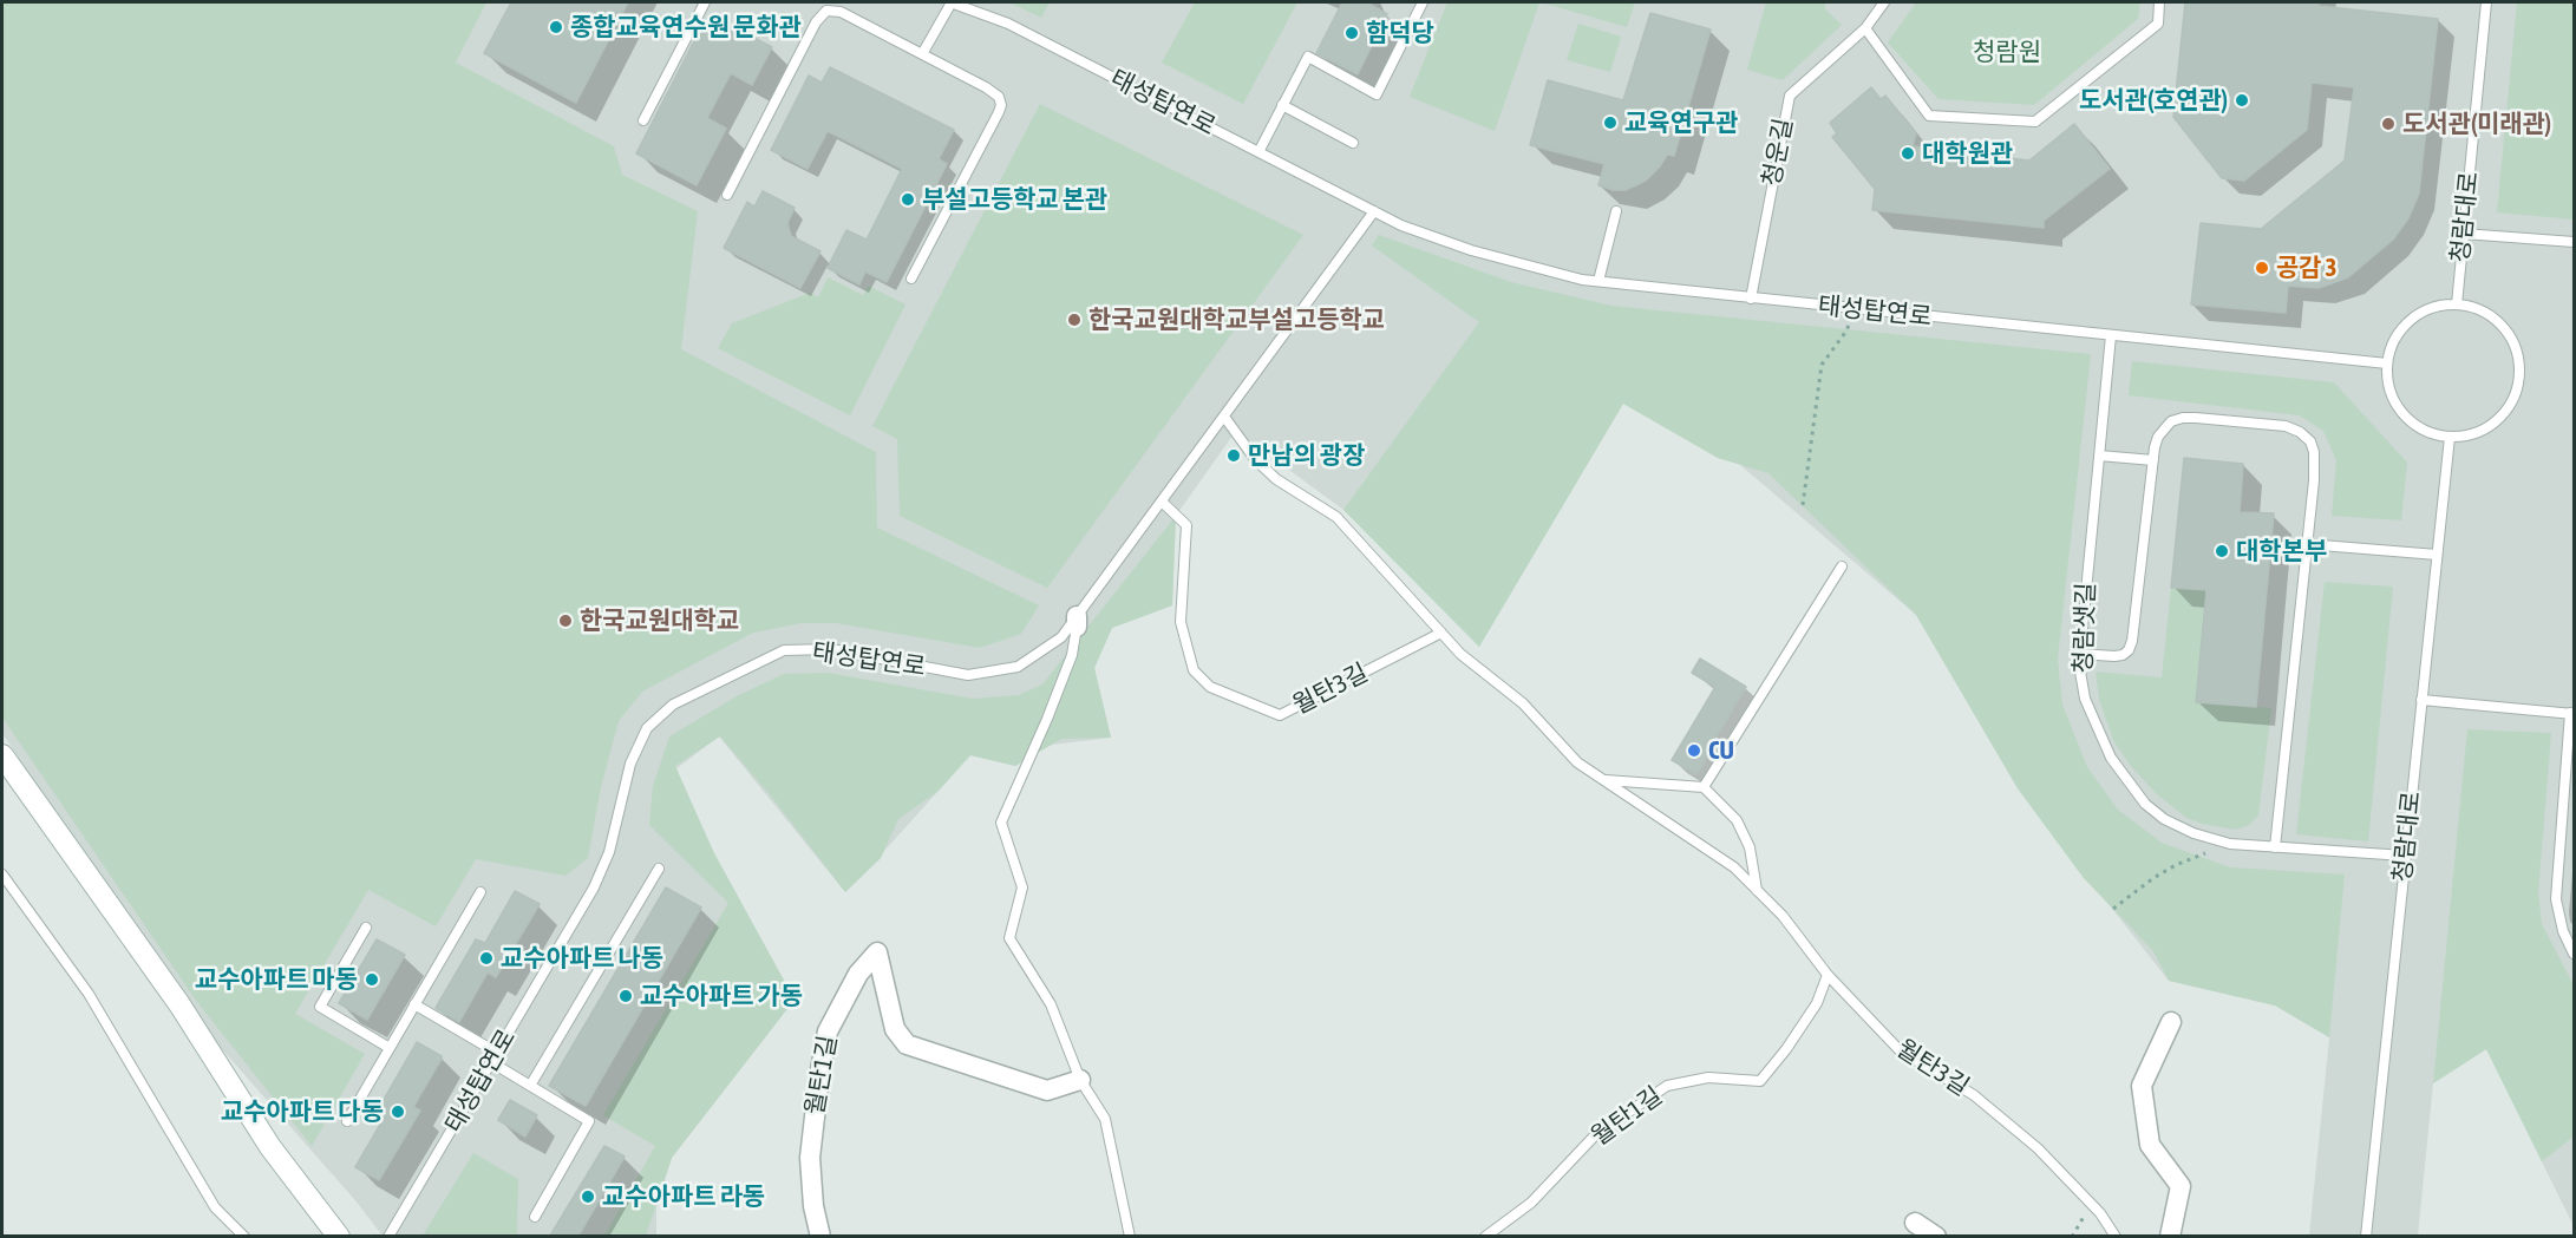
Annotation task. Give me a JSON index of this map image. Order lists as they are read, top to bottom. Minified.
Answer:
{"streets":{"street":["월탄1길"],"lane":["태성탑연로","청운길","청람대로","청람샛길","월탄3길"]},"crossings":[["태성탑연로","청운길"],["태성탑연로","청람대로"],["태성탑연로","청람샛길"],["태성탑연로","월탄3길"],["청람대로","청람샛길"],["월탄3길","월탄1길"]],"parks":["청람원"],"places":["종합교육연수원 문화관","함덕당","도서관(호연관)","교육연구관","도서관(미래관)","대학원관","부설고등학교 본관","공감 3","한국교원대학교부설고등학교","만남의 광장","대학본부","한국교원대학교","CU","교수아파트 나동","교수아파트 마동","교수아파트 가동","교수아파트 다동","교수아파트 라동"]}
